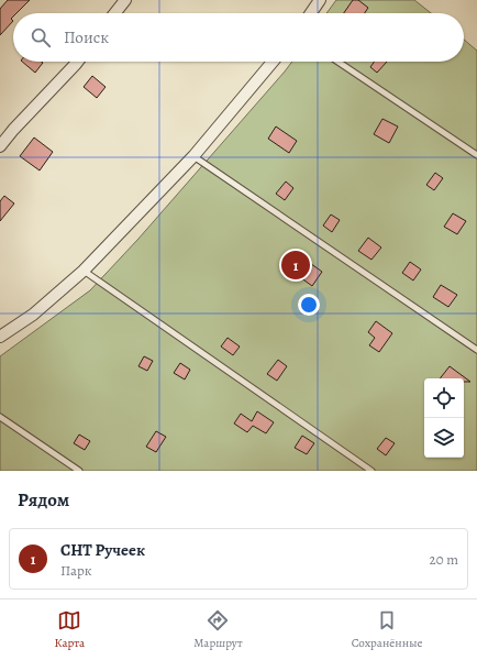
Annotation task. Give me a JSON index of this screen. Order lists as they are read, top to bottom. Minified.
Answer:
{"page":{"search":"Поиск","pins":"1","heading":"Рядом","list":[{"mark":"1","name":"СНТ Ручеек","note":"Парк","value":"20 m"}],"nav":["Карта","Маршрут","Сохранённые"]}}
